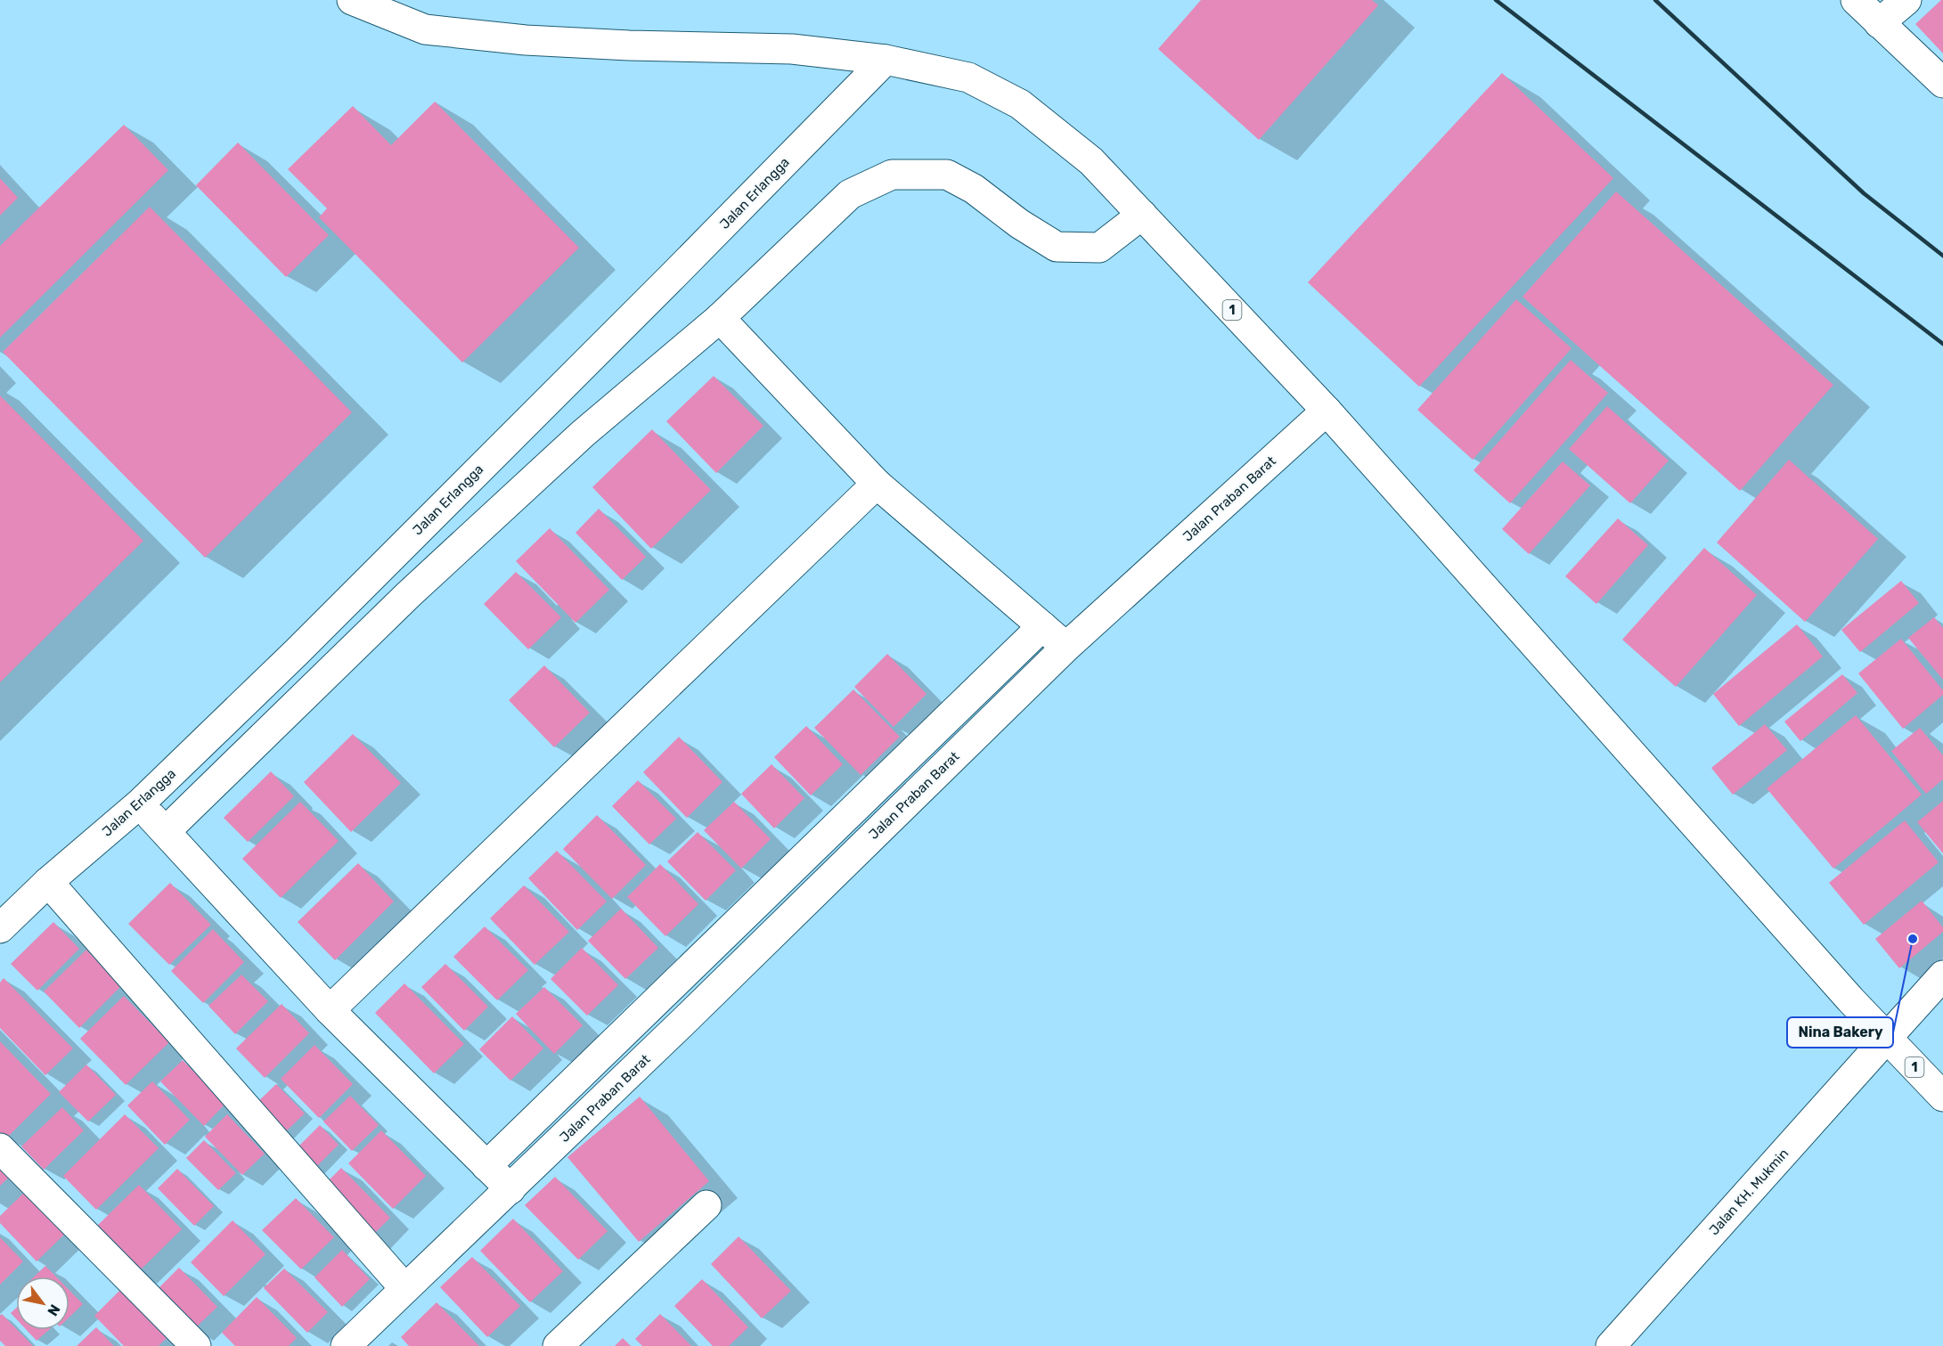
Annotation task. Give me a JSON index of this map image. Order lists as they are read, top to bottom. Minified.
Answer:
{"streets":{"main road":["Jalan Erlangga","1","Jalan Praban Barat","Jalan KH. Mukmin"]},"crossings":[["Jalan Erlangga","1"],["1","Jalan Praban Barat"],["1","Jalan KH. Mukmin"]],"places":["Nina Bakery"],"north":"bottom right"}
